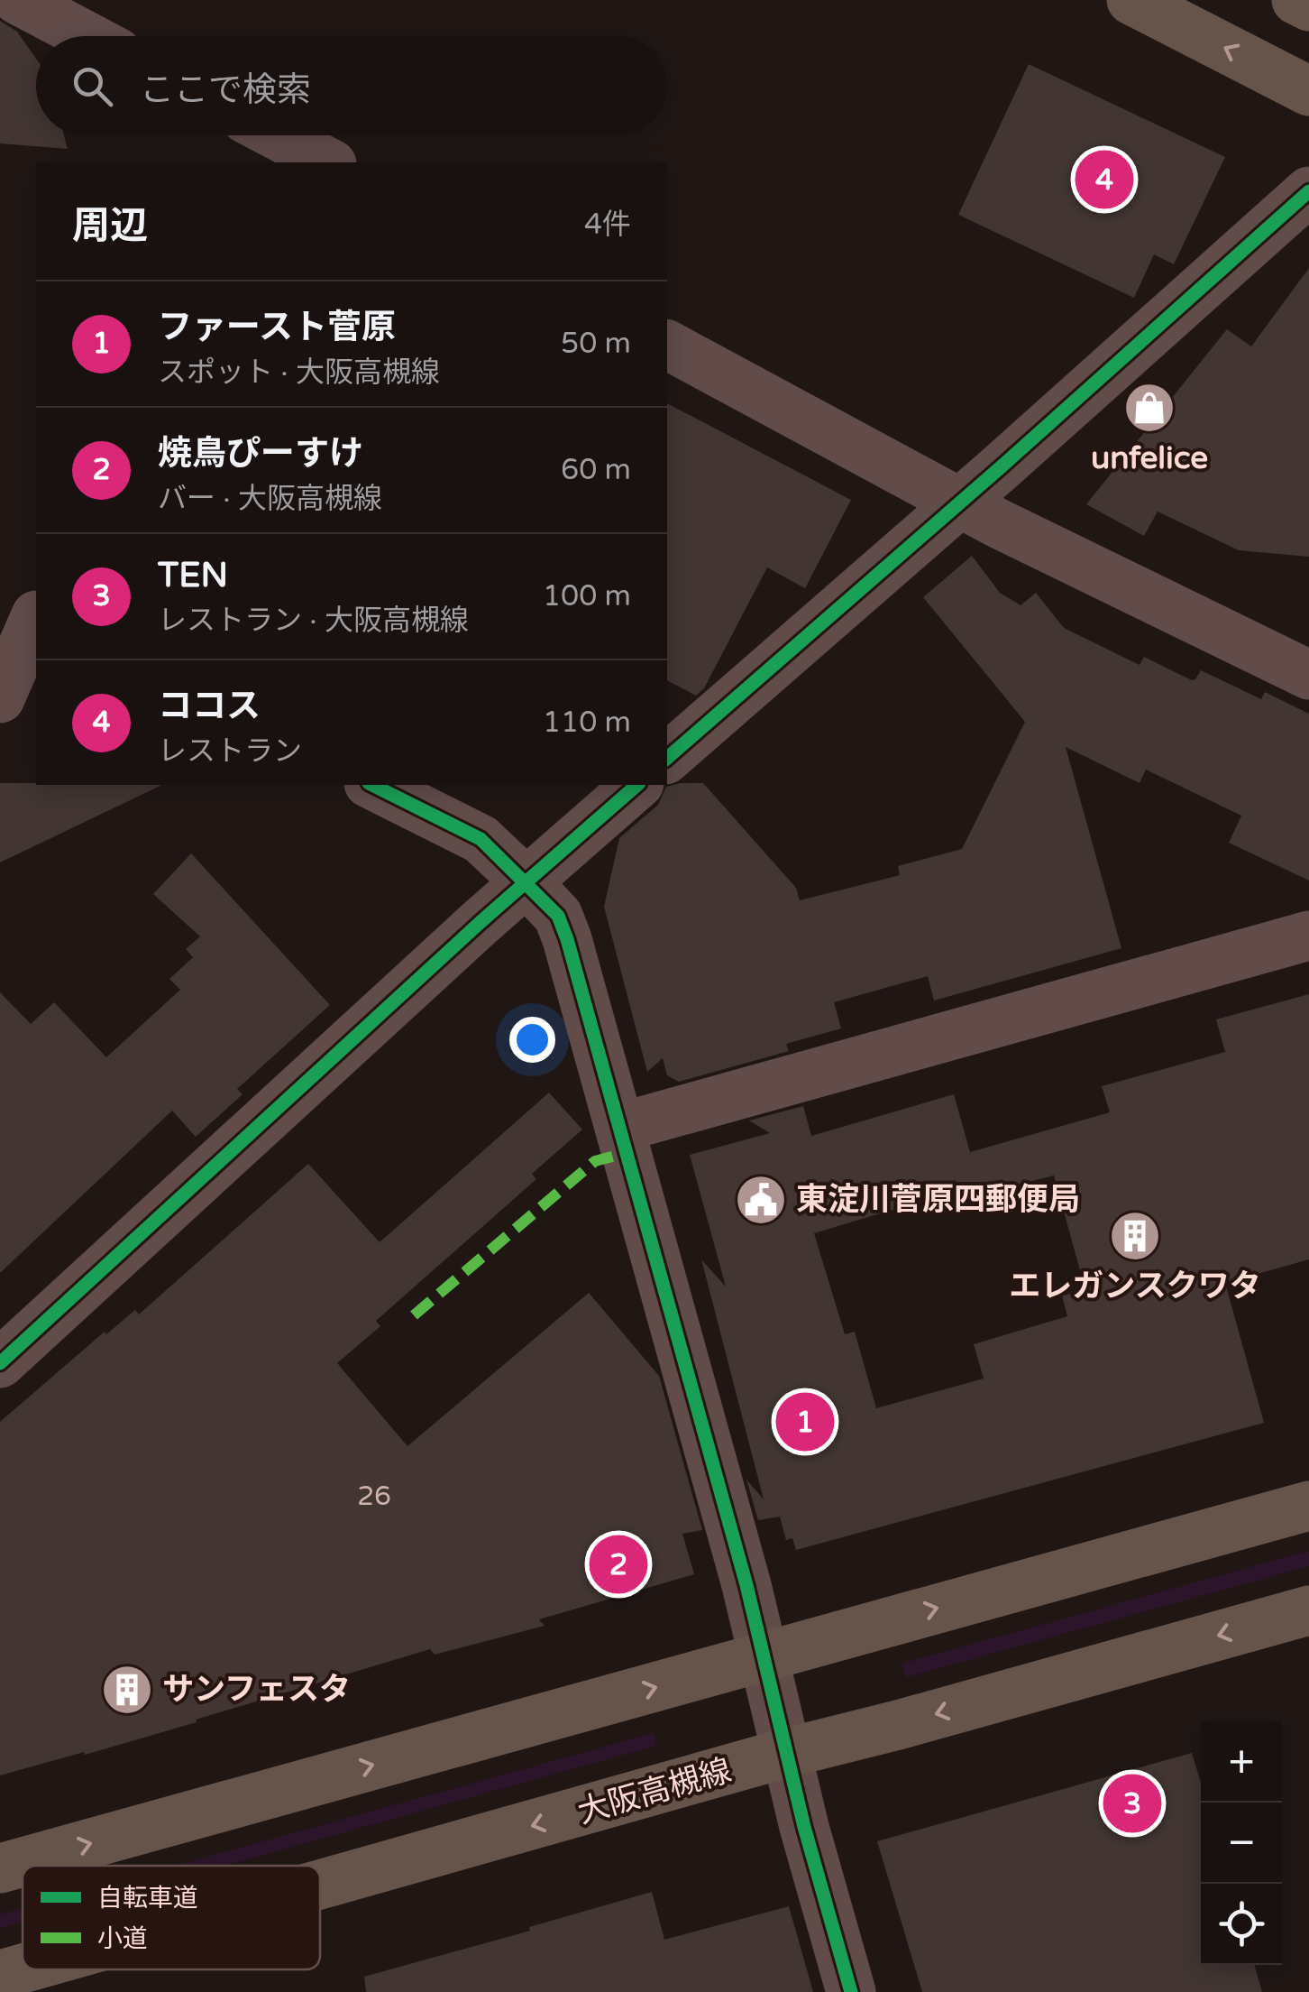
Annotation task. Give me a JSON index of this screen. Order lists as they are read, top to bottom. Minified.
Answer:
{"streets":{"main road":["大阪高槻線"]},"places":{"shop":["unfelice"],"public building":["東淀川菅原四郵便局"],"building":["エレガンスクワタ","サンフェスタ"]},"house_numbers":["26"],"legend":["自転車道","小道"],"page":{"search":"ここで検索","pins":["4","1","2","3"],"heading":["周辺","4件"],"list":[{"mark":"1","name":"ファースト菅原","note":"スポット · 大阪高槻線","value":"50 m"},{"mark":"2","name":"焼鳥ぴーすけ","note":"バー · 大阪高槻線","value":"60 m"},{"mark":"3","name":"TEN","note":"レストラン · 大阪高槻線","value":"100 m"},{"mark":"4","name":"ココス","note":"レストラン","value":"110 m"}],"map_buttons":["+","−"]}}
